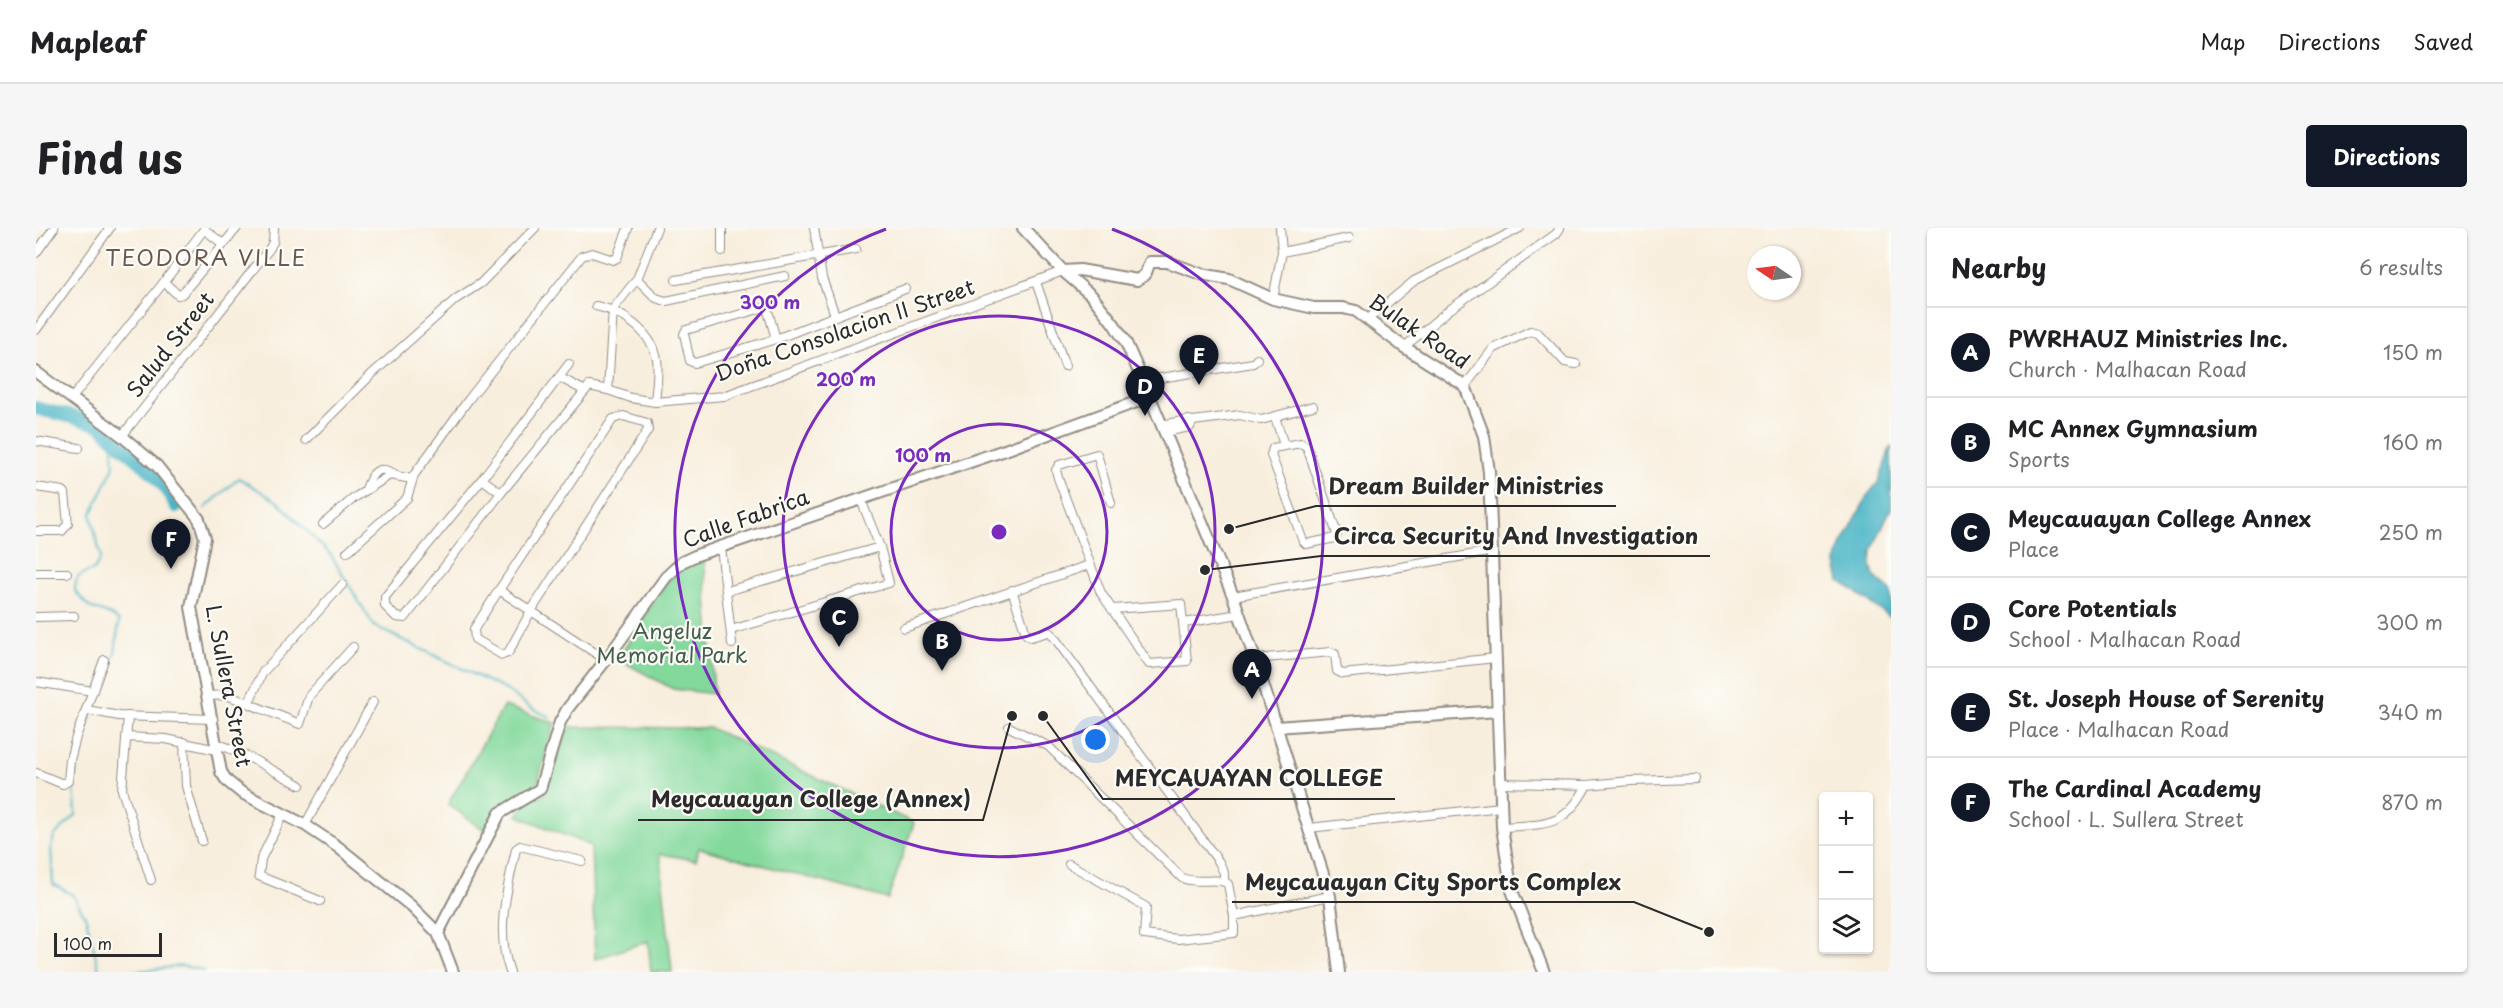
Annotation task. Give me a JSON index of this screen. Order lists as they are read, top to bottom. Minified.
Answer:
{"streets":{"street":["Doña Consolacion II Street","Bulak Road","Salud Street","Calle Fabrica","L. Sullera Street"]},"crossings":[["Doña Consolacion II Street","Bulak Road"],["Salud Street","L. Sullera Street"],["Calle Fabrica","L. Sullera Street"]],"districts":["TEODORA VILLE"],"parks":["Angeluz Memorial Park"],"places":["Dream Builder Ministries","Circa Security And Investigation","Meycauayan College (Annex)","MEYCAUAYAN COLLEGE","Meycauayan City Sports Complex"],"scale_bar":"100 m","north":"left","page":{"header":"Mapleaf","nav":["Map","Directions","Saved"],"title":"Find us","buttons":"Directions","heading":["Nearby","6 results"],"list":[{"mark":"A","name":"PWRHAUZ Ministries Inc.","note":"Church · Malhacan Road","value":"150 m"},{"mark":"B","name":"MC Annex Gymnasium","note":"Sports","value":"160 m"},{"mark":"C","name":"Meycauayan College Annex","note":"Place","value":"250 m"},{"mark":"D","name":"Core Potentials","note":"School · Malhacan Road","value":"300 m"},{"mark":"E","name":"St. Joseph House of Serenity","note":"Place · Malhacan Road","value":"340 m"},{"mark":"F","name":"The Cardinal Academy","note":"School · L. Sullera Street","value":"870 m"}],"pins":["E","D","F","C","B","A"],"map_buttons":["+","−"],"scale":"100 m"},"rings":["300 m","200 m","100 m"]}
